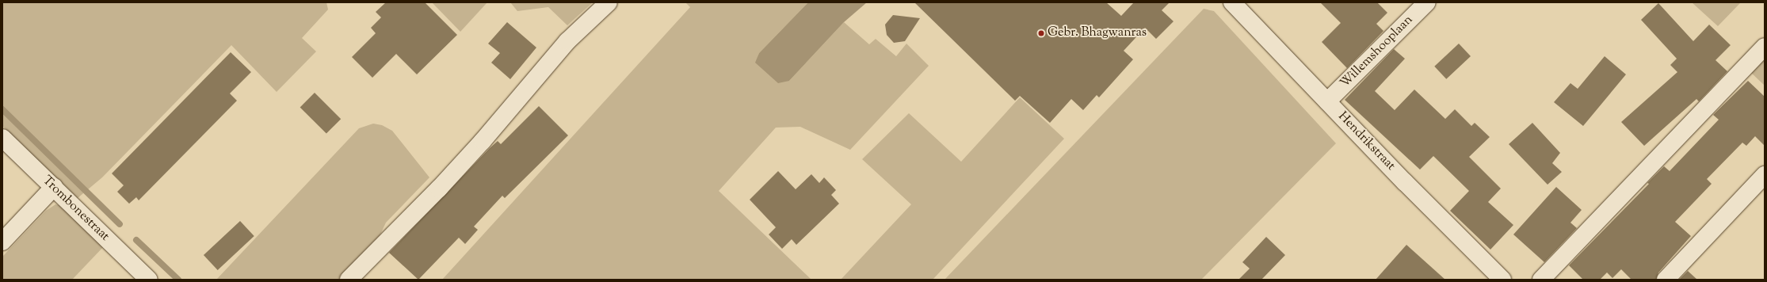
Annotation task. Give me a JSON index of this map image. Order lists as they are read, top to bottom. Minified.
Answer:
{"streets":{"street":["Willemshooplaan","Hendrikstraat","Trombonestraat"]},"crossings":[["Willemshooplaan","Hendrikstraat"]],"places":["Gebr. Bhagwanras"]}
